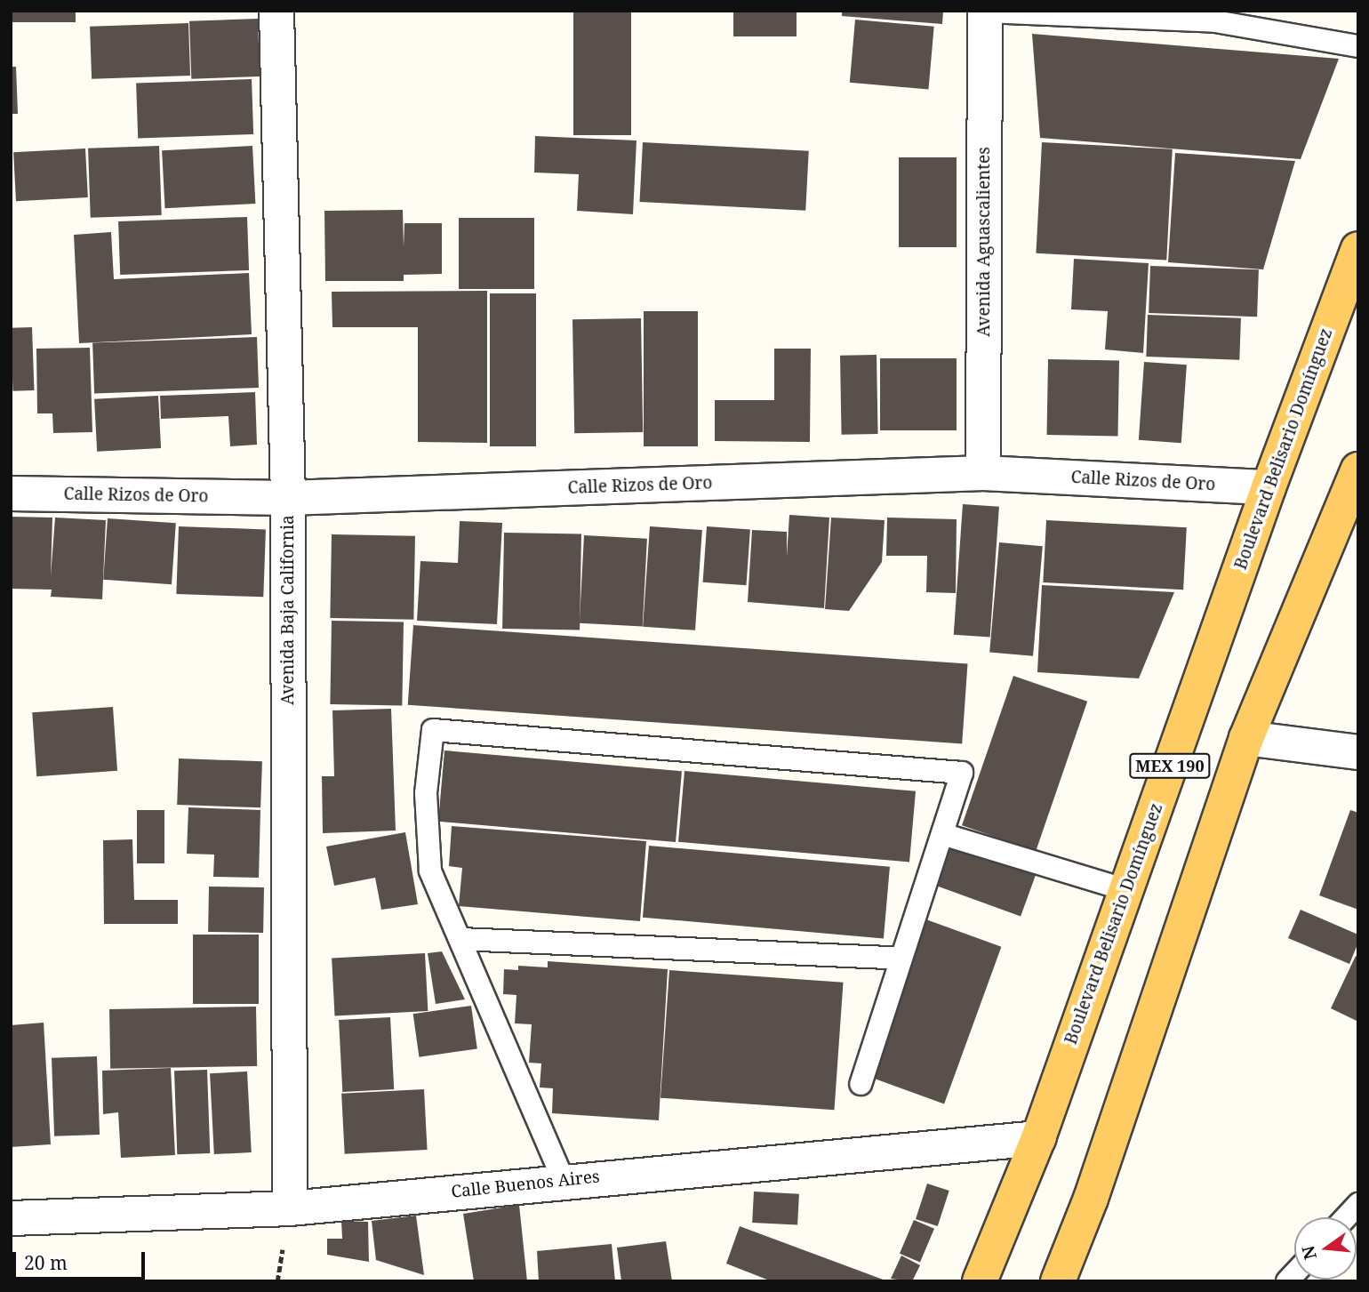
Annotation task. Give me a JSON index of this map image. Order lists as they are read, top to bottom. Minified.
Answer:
{"streets":{"main road":["Boulevard Belisario Domínguez","MEX 190"],"street":["Avenida Aguascalientes","Calle Rizos de Oro","Avenida Baja California","Calle Buenos Aires"]},"crossings":[["Avenida Aguascalientes","Calle Rizos de Oro"],["Boulevard Belisario Domínguez","Calle Rizos de Oro"],["Boulevard Belisario Domínguez","Calle Buenos Aires"],["Calle Rizos de Oro","Avenida Baja California"],["Avenida Baja California","Calle Buenos Aires"]],"scale_bar":"20 m","north":"left"}
